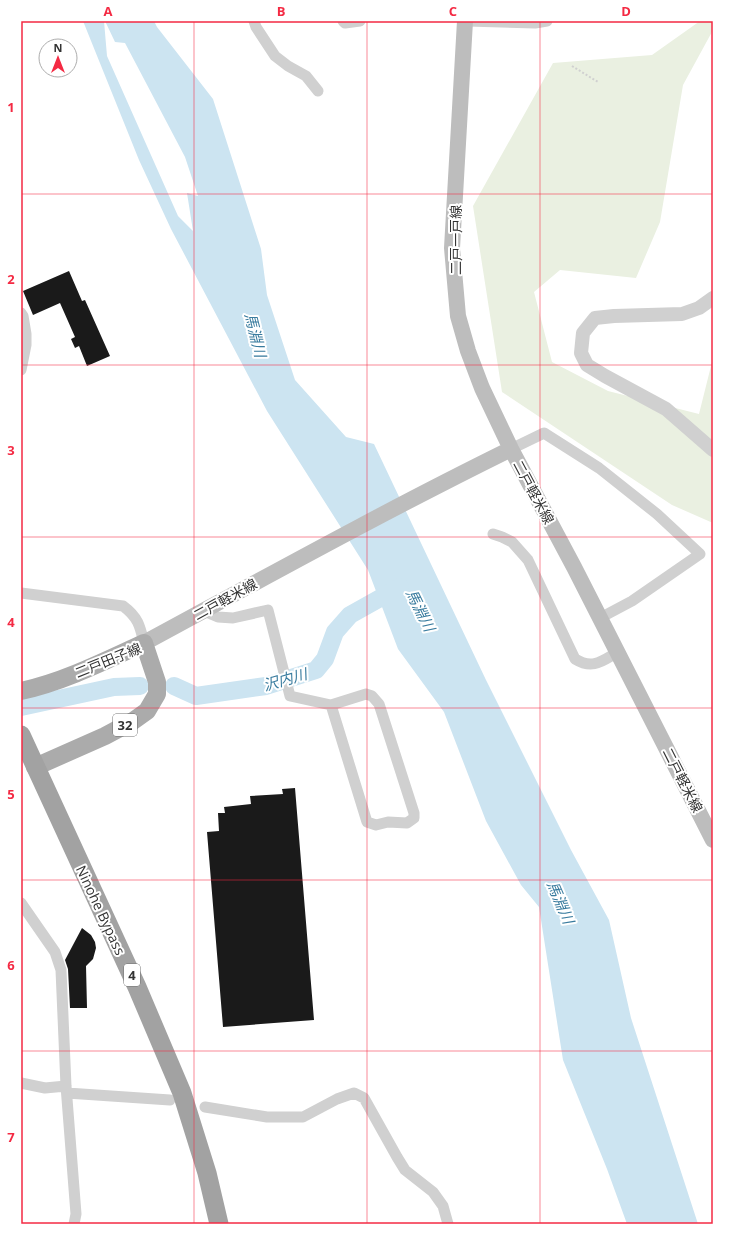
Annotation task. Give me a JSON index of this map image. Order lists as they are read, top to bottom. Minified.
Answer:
{"streets":{"highway":["Ninohe Bypass","4"],"main road":["二戸一戸線","二戸軽米線","二戸田子線","32"]},"crossings":[["二戸一戸線","二戸軽米線"],["二戸軽米線","二戸田子線"],["二戸田子線","Ninohe Bypass"]],"water":["馬淵川","沢内川"],"north":"top","grid":{"columns":["A","B","C","D"],"rows":["1","2","3","4","5","6","7"]}}
